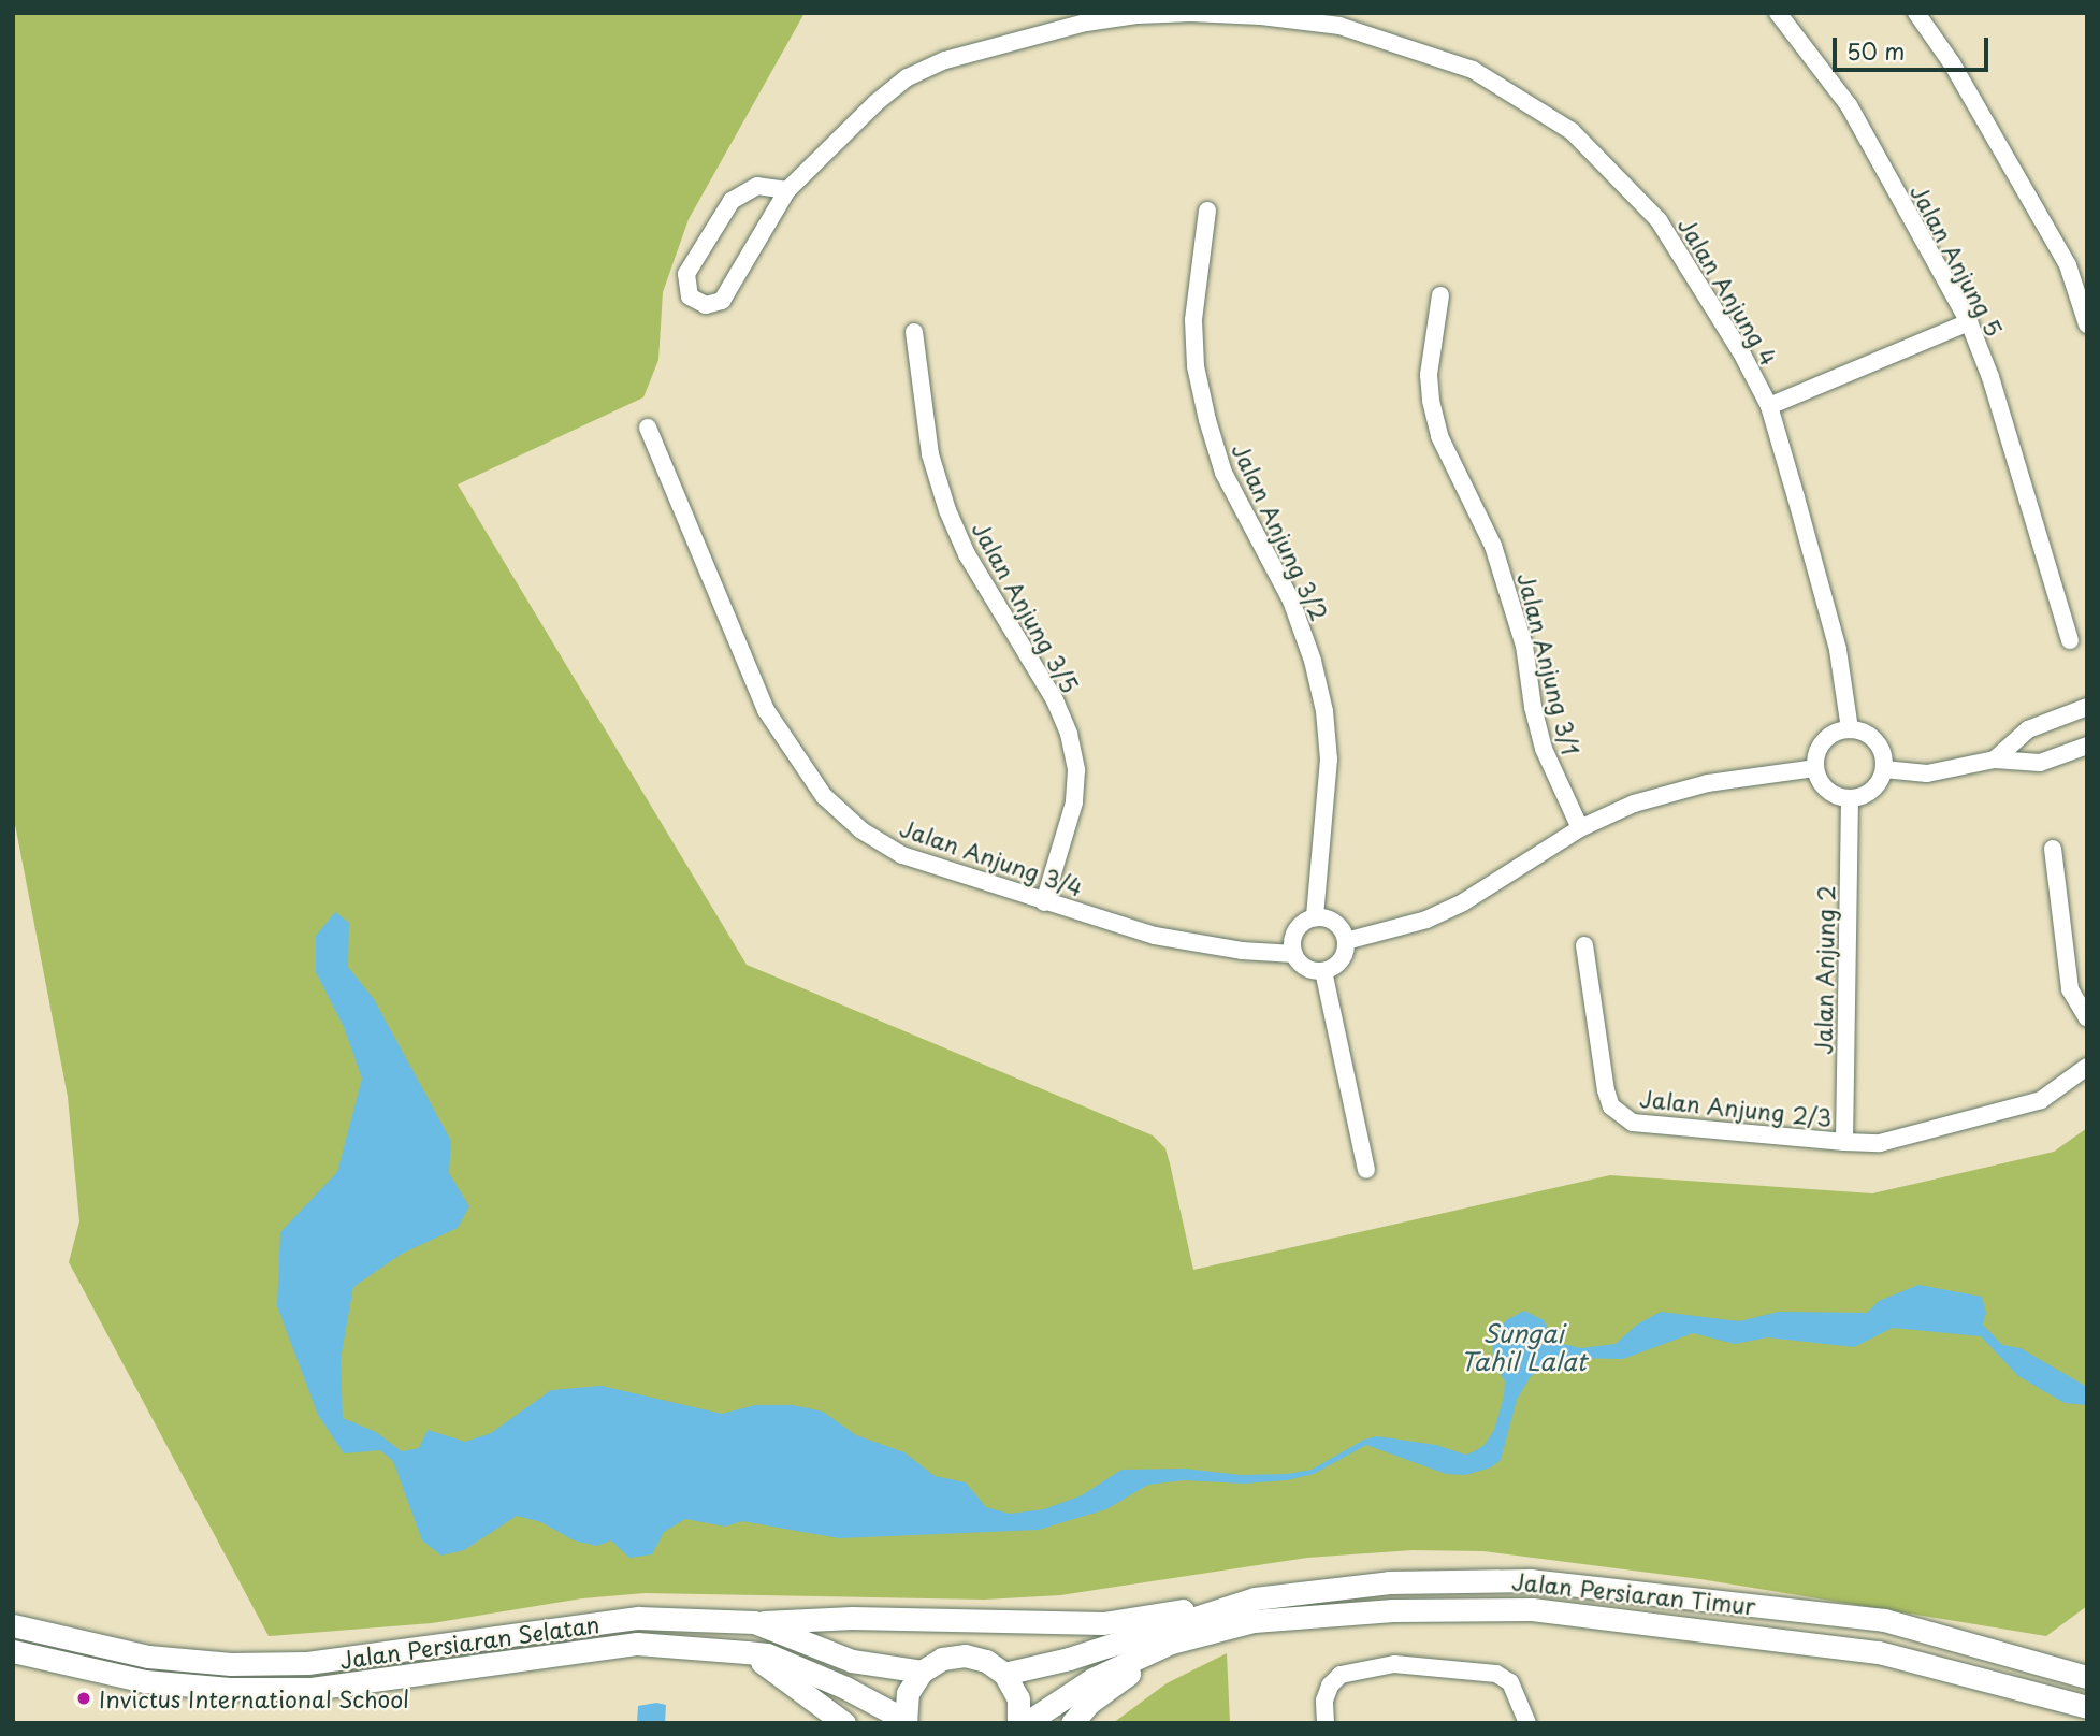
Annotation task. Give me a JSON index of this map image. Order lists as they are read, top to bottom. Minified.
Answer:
{"streets":{"street":["Jalan Anjung 5","Jalan Anjung 4","Jalan Anjung 3/2","Jalan Anjung 3/5","Jalan Anjung 3/1","Jalan Anjung 3/4","Jalan Anjung 2","Jalan Anjung 2/3","Jalan Persiaran Timur","Jalan Persiaran Selatan"]},"crossings":[["Jalan Anjung 4","Jalan Anjung 2"],["Jalan Anjung 3/2","Jalan Anjung 3/4"],["Jalan Anjung 3/5","Jalan Anjung 3/4"],["Jalan Anjung 2","Jalan Anjung 2/3"]],"water":["Sungai Tahil Lalat"],"places":["Invictus International School"],"scale_bar":"50 m"}
